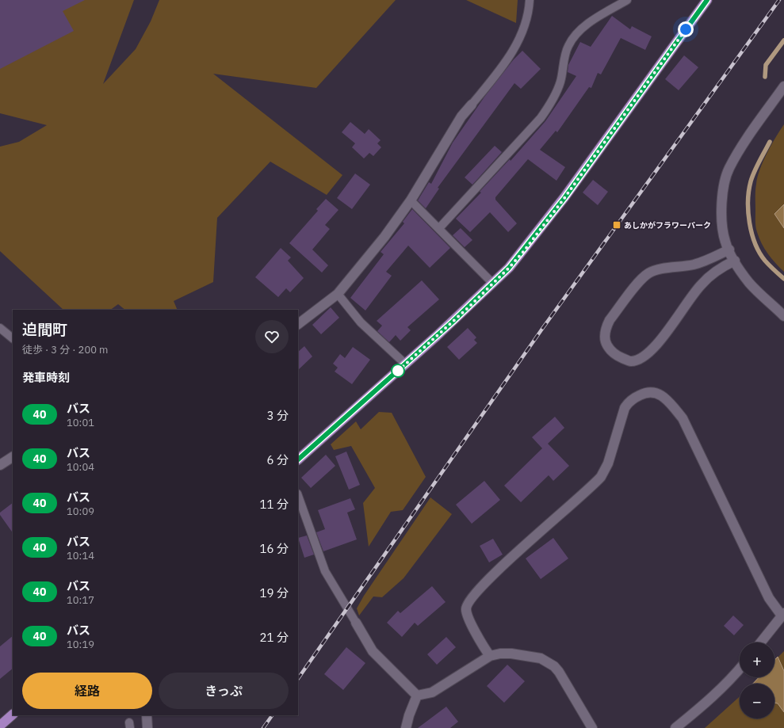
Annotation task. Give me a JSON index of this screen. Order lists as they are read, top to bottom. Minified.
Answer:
{"places":{"transit":["あしかがフラワーパーク"]},"lines":["bus line 40"],"page":{"heading":[["迫間町","徒歩 · 3 分 · 200 m"],"発車時刻"],"list":[{"mark":"40","name":"バス","note":"10:01","value":"3 分"},{"mark":"40","name":"バス","note":"10:04","value":"6 分"},{"mark":"40","name":"バス","note":"10:09","value":"11 分"},{"mark":"40","name":"バス","note":"10:14","value":"16 分"},{"mark":"40","name":"バス","note":"10:17","value":"19 分"},{"mark":"40","name":"バス","note":"10:19","value":"21 分"}],"map_buttons":["+","−"],"buttons":["経路","きっぷ"]}}
